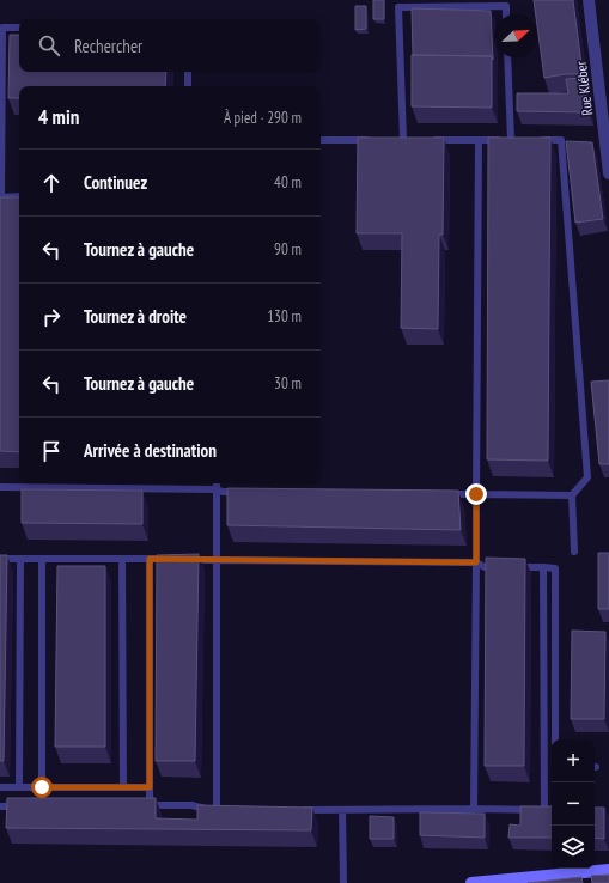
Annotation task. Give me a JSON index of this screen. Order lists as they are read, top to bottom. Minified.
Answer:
{"streets":{"street":["Rue Kléber"]},"north":"top right","page":{"search":"Rechercher","heading":["4 min","À pied · 290 m"],"list":[["Continuez","40 m"],["Tournez à gauche","90 m"],["Tournez à droite","130 m"],["Tournez à gauche","30 m"],"Arrivée à destination"],"map_buttons":["+","−"]}}
